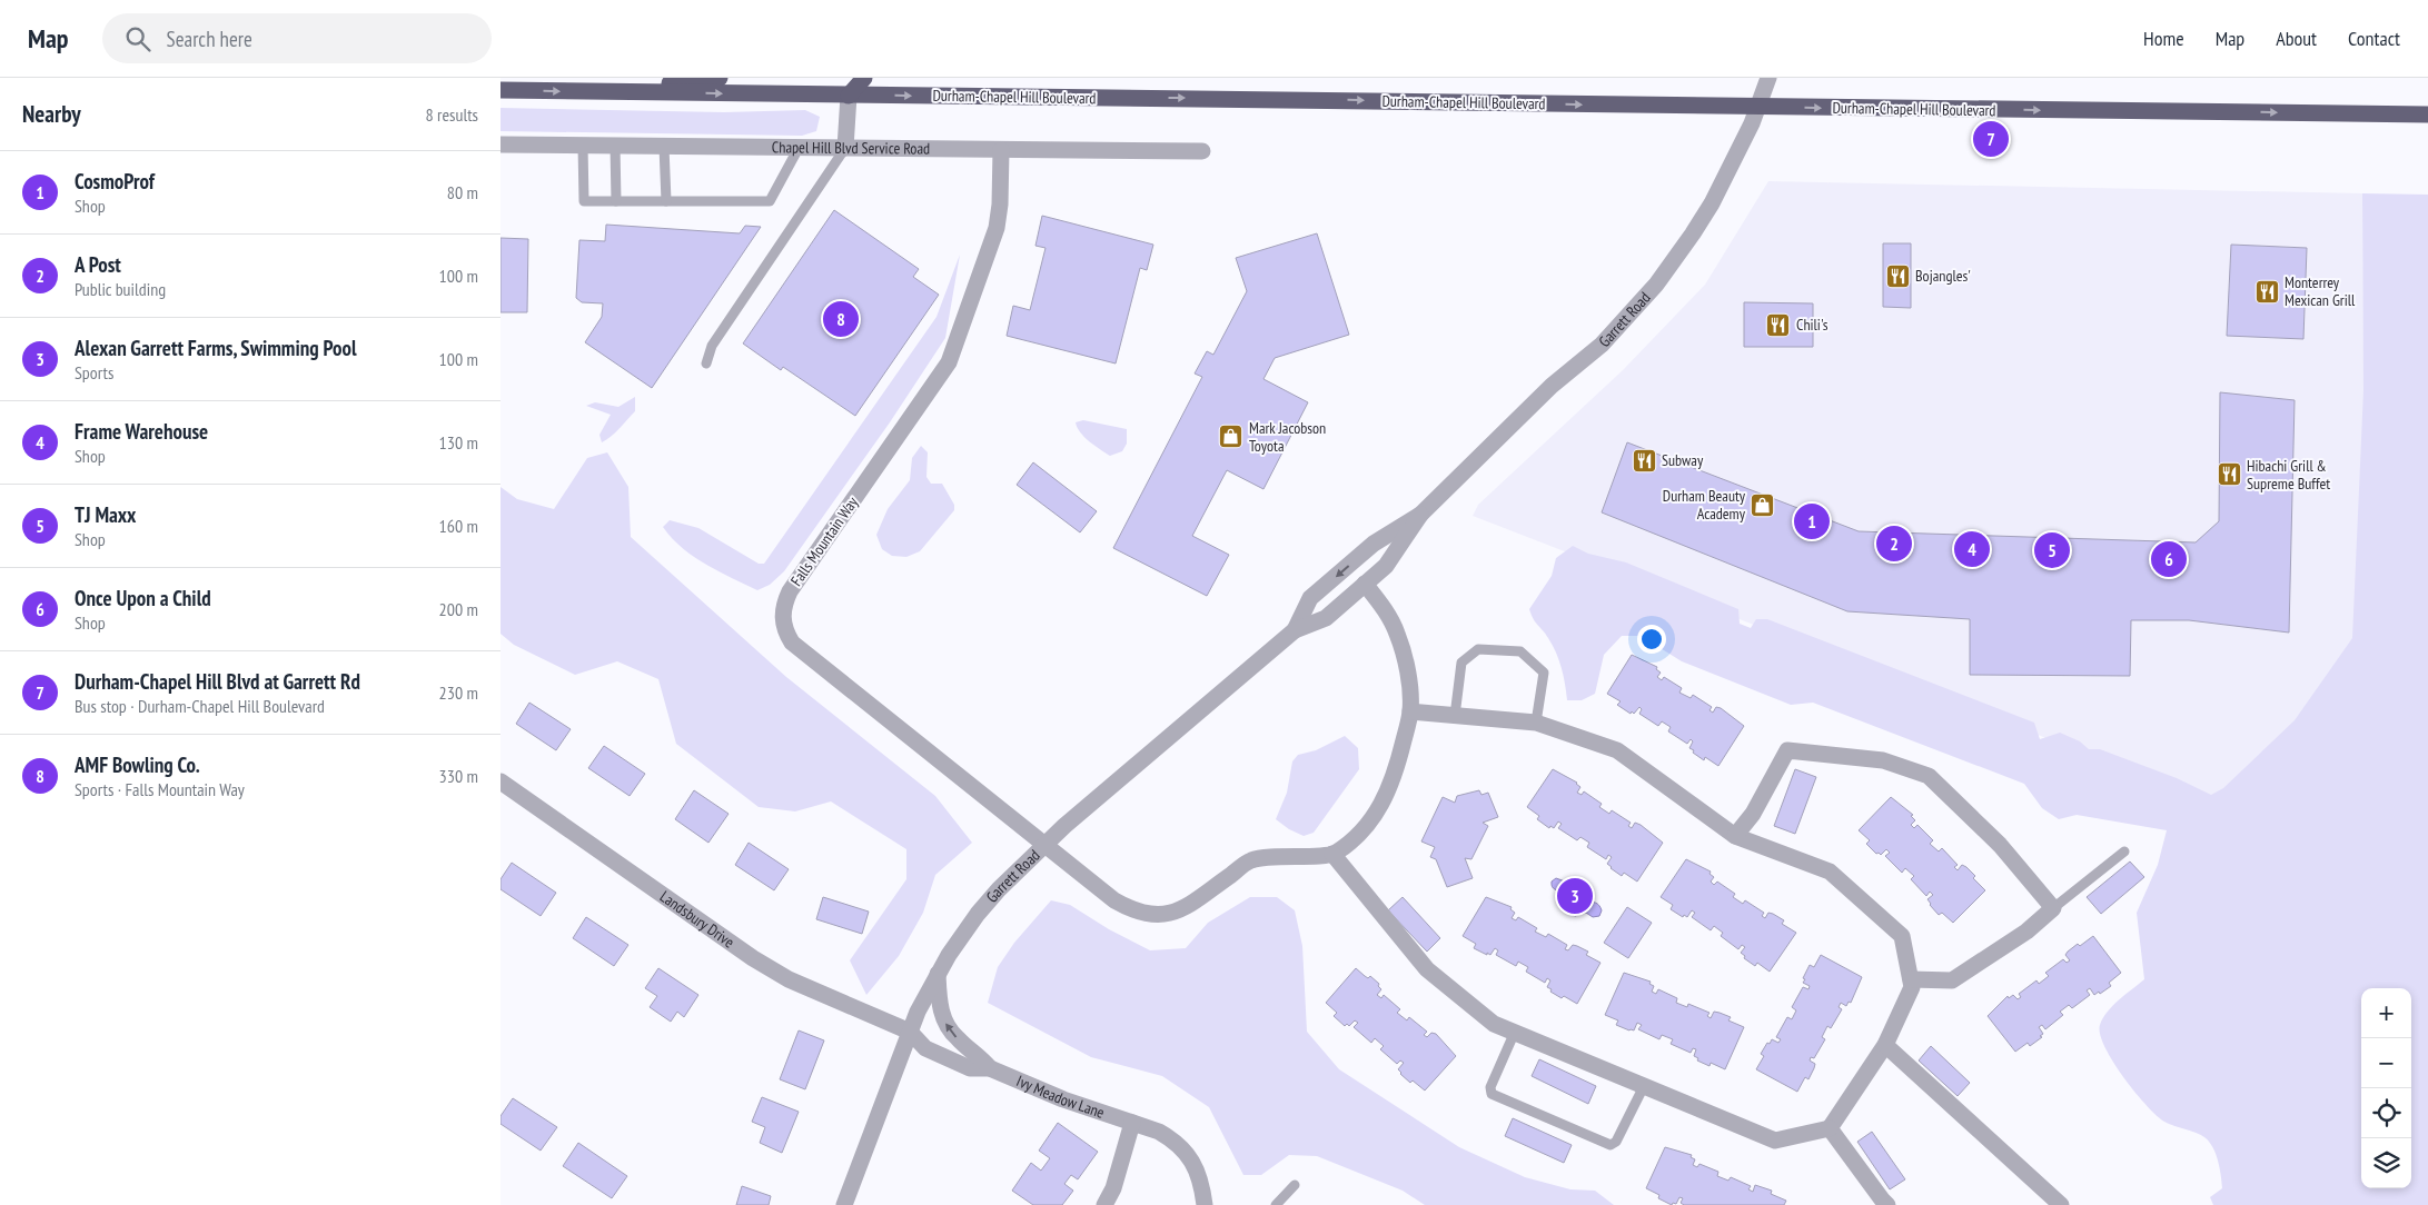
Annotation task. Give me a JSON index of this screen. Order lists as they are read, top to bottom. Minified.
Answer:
{"streets":{"highway":["Durham-Chapel Hill Boulevard"],"street":["Chapel Hill Blvd Service Road","Garrett Road","Falls Mountain Way","Landsbury Drive","Ivy Meadow Lane"]},"crossings":[["Durham-Chapel Hill Boulevard","Garrett Road"],["Chapel Hill Blvd Service Road","Falls Mountain Way"],["Garrett Road","Falls Mountain Way"],["Garrett Road","Landsbury Drive"],["Garrett Road","Ivy Meadow Lane"],["Landsbury Drive","Ivy Meadow Lane"]],"one_way":["Durham-Chapel Hill Boulevard"],"places":{"restaurant":["Bojangles'","Monterrey Mexican Grill","Chili's","Subway","Hibachi Grill & Supreme Buffet"],"shop":["Mark Jacobson Toyota","Durham Beauty Academy"]},"page":{"header":"Map","search":"Search here","nav":["Home","Map","About","Contact"],"heading":["Nearby","8 results"],"pins":["7","8","1","2","4","5","6","3"],"list":[{"mark":"1","name":"CosmoProf","note":"Shop","value":"80 m"},{"mark":"2","name":"A Post","note":"Public building","value":"100 m"},{"mark":"3","name":"Alexan Garrett Farms, Swimming Pool","note":"Sports","value":"100 m"},{"mark":"4","name":"Frame Warehouse","note":"Shop","value":"130 m"},{"mark":"5","name":"TJ Maxx","note":"Shop","value":"160 m"},{"mark":"6","name":"Once Upon a Child","note":"Shop","value":"200 m"},{"mark":"7","name":"Durham-Chapel Hill Blvd at Garrett Rd","note":"Bus stop · Durham-Chapel Hill Boulevard","value":"230 m"},{"mark":"8","name":"AMF Bowling Co.","note":"Sports · Falls Mountain Way","value":"330 m"}],"map_buttons":["+","−"]}}
